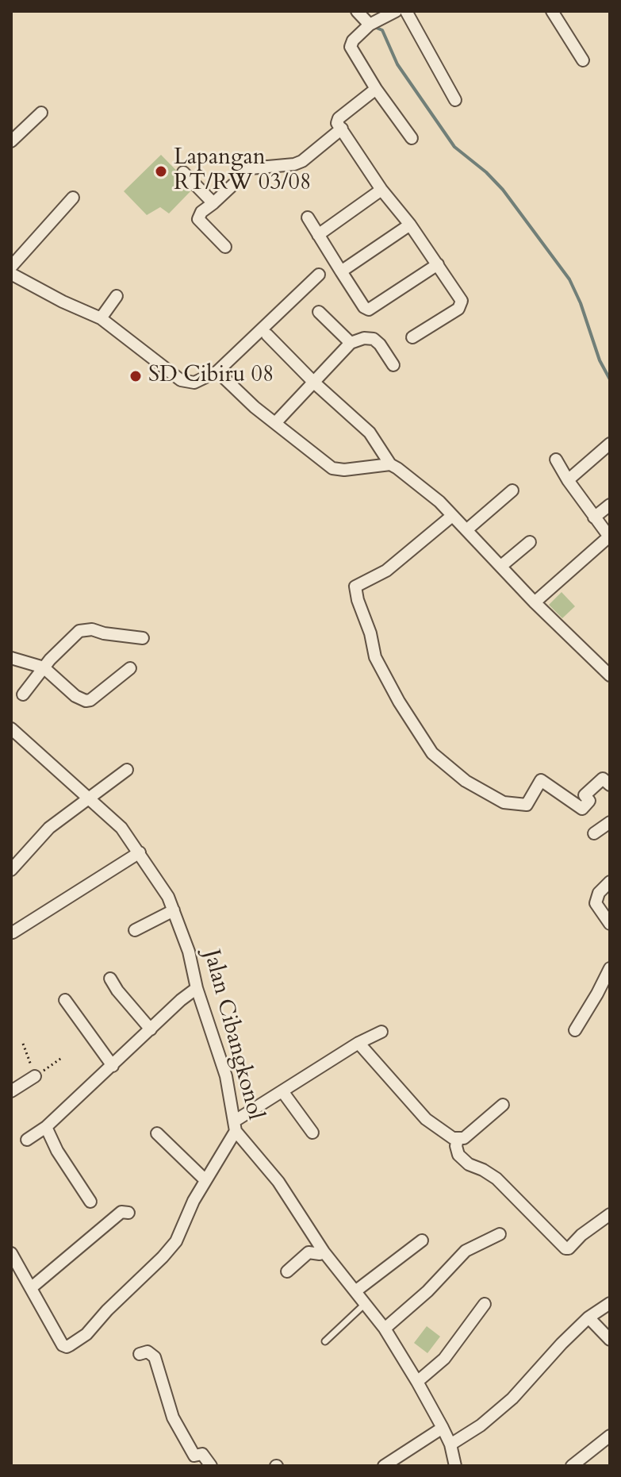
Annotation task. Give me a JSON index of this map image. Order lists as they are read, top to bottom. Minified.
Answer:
{"streets":{"street":["Jalan Cibangkonol"]},"places":["Lapangan RT/RW 03/08","SD Cibiru 08"]}
